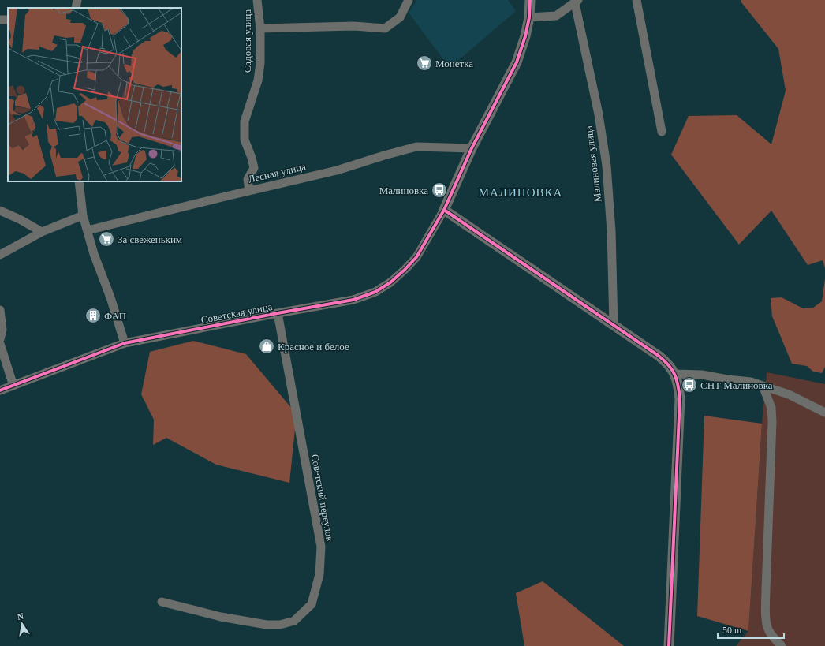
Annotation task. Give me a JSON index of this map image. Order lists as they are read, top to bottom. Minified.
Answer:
{"streets":{"street":["Садовая улица","Малиновая улица","Лесная улица","Советская улица","Советский переулок"]},"crossings":[["Садовая улица","Лесная улица"],["Советская улица","Советский переулок"]],"districts":["МАЛИНОВКА"],"places":{"supermarket":["Монетка","За свеженьким"],"bus stop":["Малиновка","СНТ Малиновка"],"building":["ФАП"],"shop":["Красное и белое"]},"scale_bar":"50 m","north":"top"}
